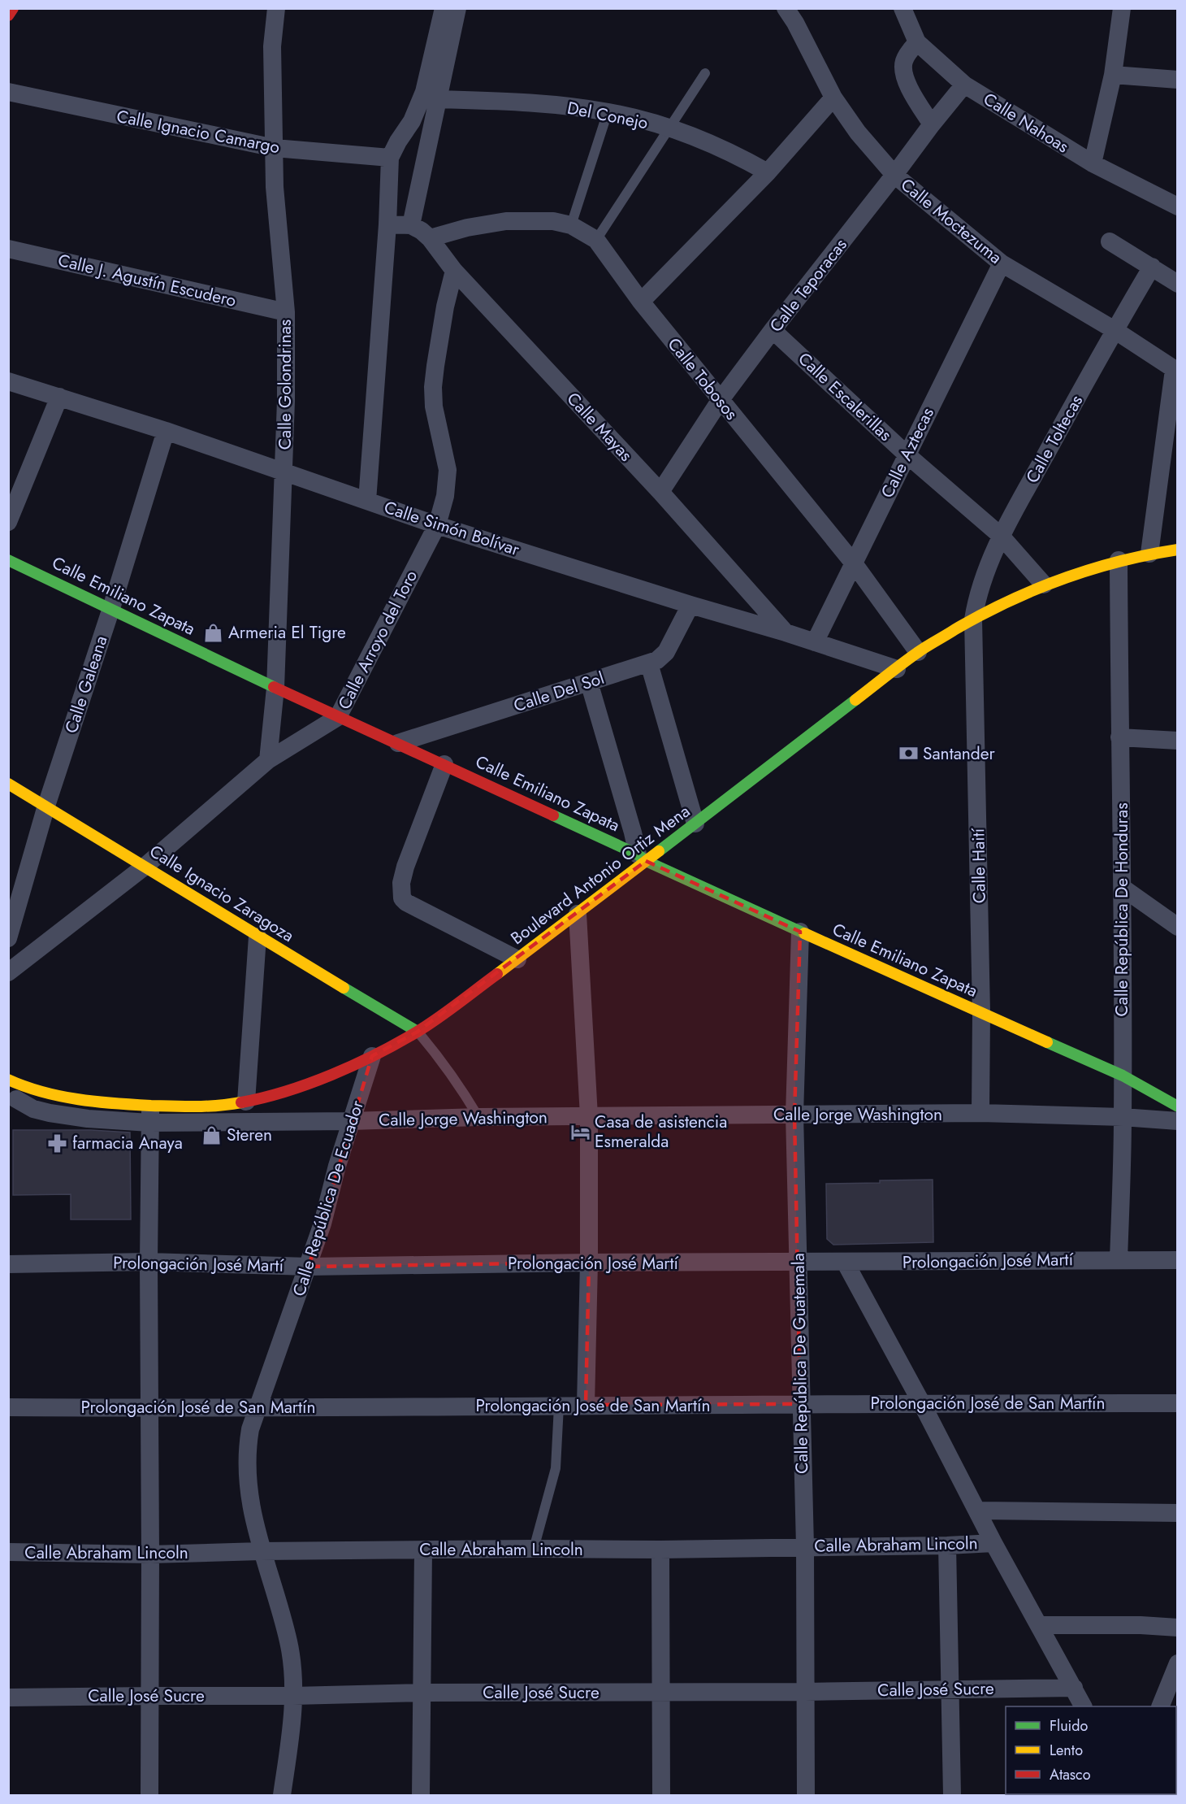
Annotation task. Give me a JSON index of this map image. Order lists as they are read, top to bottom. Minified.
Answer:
{"streets":{"street":["Del Conejo","Calle Nahoas","Calle Ignacio Camargo","Calle Moctezuma","Calle J. Agustín Escudero","Calle Teporacas","Calle Tobosos","Calle Golondrinas","Calle Escalerillas","Calle Mayas","Calle Toltecas","Calle Aztecas","Calle Simón Bolívar","Calle Emiliano Zapata","Calle Arroyo del Toro","Calle Galeana","Calle Del Sol","Calle Haití","Boulevard Antonio Ortiz Mena","Calle Ignacio Zaragoza","Calle República De Honduras","Calle Jorge Washington","Calle República De Ecuador","Prolongación José Martí","Calle República De Guatemala","Prolongación José de San Martín","Calle Abraham Lincoln","Calle José Sucre"]},"crossings":[["Calle Nahoas","Calle Teporacas"],["Calle Ignacio Camargo","Calle Golondrinas"],["Calle Moctezuma","Calle Teporacas"],["Calle Moctezuma","Calle Toltecas"],["Calle Moctezuma","Calle Aztecas"],["Calle J. Agustín Escudero","Calle Golondrinas"],["Calle Teporacas","Calle Tobosos"],["Calle Teporacas","Calle Escalerillas"],["Calle Teporacas","Calle Mayas"],["Calle Tobosos","Calle Mayas"],["Calle Tobosos","Calle Aztecas"],["Calle Tobosos","Boulevard Antonio Ortiz Mena"],["Calle Golondrinas","Calle Simón Bolívar"],["Calle Golondrinas","Calle Emiliano Zapata"],["Calle Golondrinas","Calle Arroyo del Toro"],["Calle Escalerillas","Calle Toltecas"],["Calle Escalerillas","Calle Aztecas"],["Calle Escalerillas","Boulevard Antonio Ortiz Mena"],["Calle Mayas","Calle Simón Bolívar"],["Calle Mayas","Calle Arroyo del Toro"],["Calle Toltecas","Calle Haití"],["Calle Toltecas","Boulevard Antonio Ortiz Mena"],["Calle Aztecas","Calle Simón Bolívar"],["Calle Simón Bolívar","Calle Arroyo del Toro"],["Calle Simón Bolívar","Calle Galeana"],["Calle Simón Bolívar","Calle Del Sol"],["Calle Simón Bolívar","Boulevard Antonio Ortiz Mena"],["Calle Emiliano Zapata","Calle Arroyo del Toro"],["Calle Emiliano Zapata","Calle Galeana"],["Calle Emiliano Zapata","Calle Del Sol"],["Calle Emiliano Zapata","Calle Haití"],["Calle Emiliano Zapata","Boulevard Antonio Ortiz Mena"],["Calle Emiliano Zapata","Calle República De Honduras"],["Calle Emiliano Zapata","Calle República De Guatemala"],["Calle Arroyo del Toro","Calle Ignacio Zaragoza"],["Calle Galeana","Calle Ignacio Zaragoza"],["Calle Haití","Boulevard Antonio Ortiz Mena"],["Calle Haití","Calle Jorge Washington"],["Boulevard Antonio Ortiz Mena","Calle Ignacio Zaragoza"],["Boulevard Antonio Ortiz Mena","Calle República De Honduras"],["Boulevard Antonio Ortiz Mena","Calle Jorge Washington"],["Boulevard Antonio Ortiz Mena","Calle República De Ecuador"],["Calle República De Honduras","Calle Jorge Washington"],["Calle República De Honduras","Prolongación José Martí"],["Calle Jorge Washington","Calle República De Ecuador"],["Calle Jorge Washington","Calle República De Guatemala"],["Calle República De Ecuador","Prolongación José Martí"],["Calle República De Ecuador","Prolongación José de San Martín"],["Calle República De Ecuador","Calle Abraham Lincoln"],["Calle República De Ecuador","Calle José Sucre"],["Prolongación José Martí","Calle República De Guatemala"],["Calle República De Guatemala","Prolongación José de San Martín"],["Calle República De Guatemala","Calle Abraham Lincoln"],["Calle República De Guatemala","Calle José Sucre"]],"places":{"shop":["Armeria El Tigre","Steren"],"bank":["Santander"],"hotel":["Casa de asistencia Esmeralda"],"pharmacy":["farmacia Anaya"]},"legend":["Fluido","Lento","Atasco"]}
